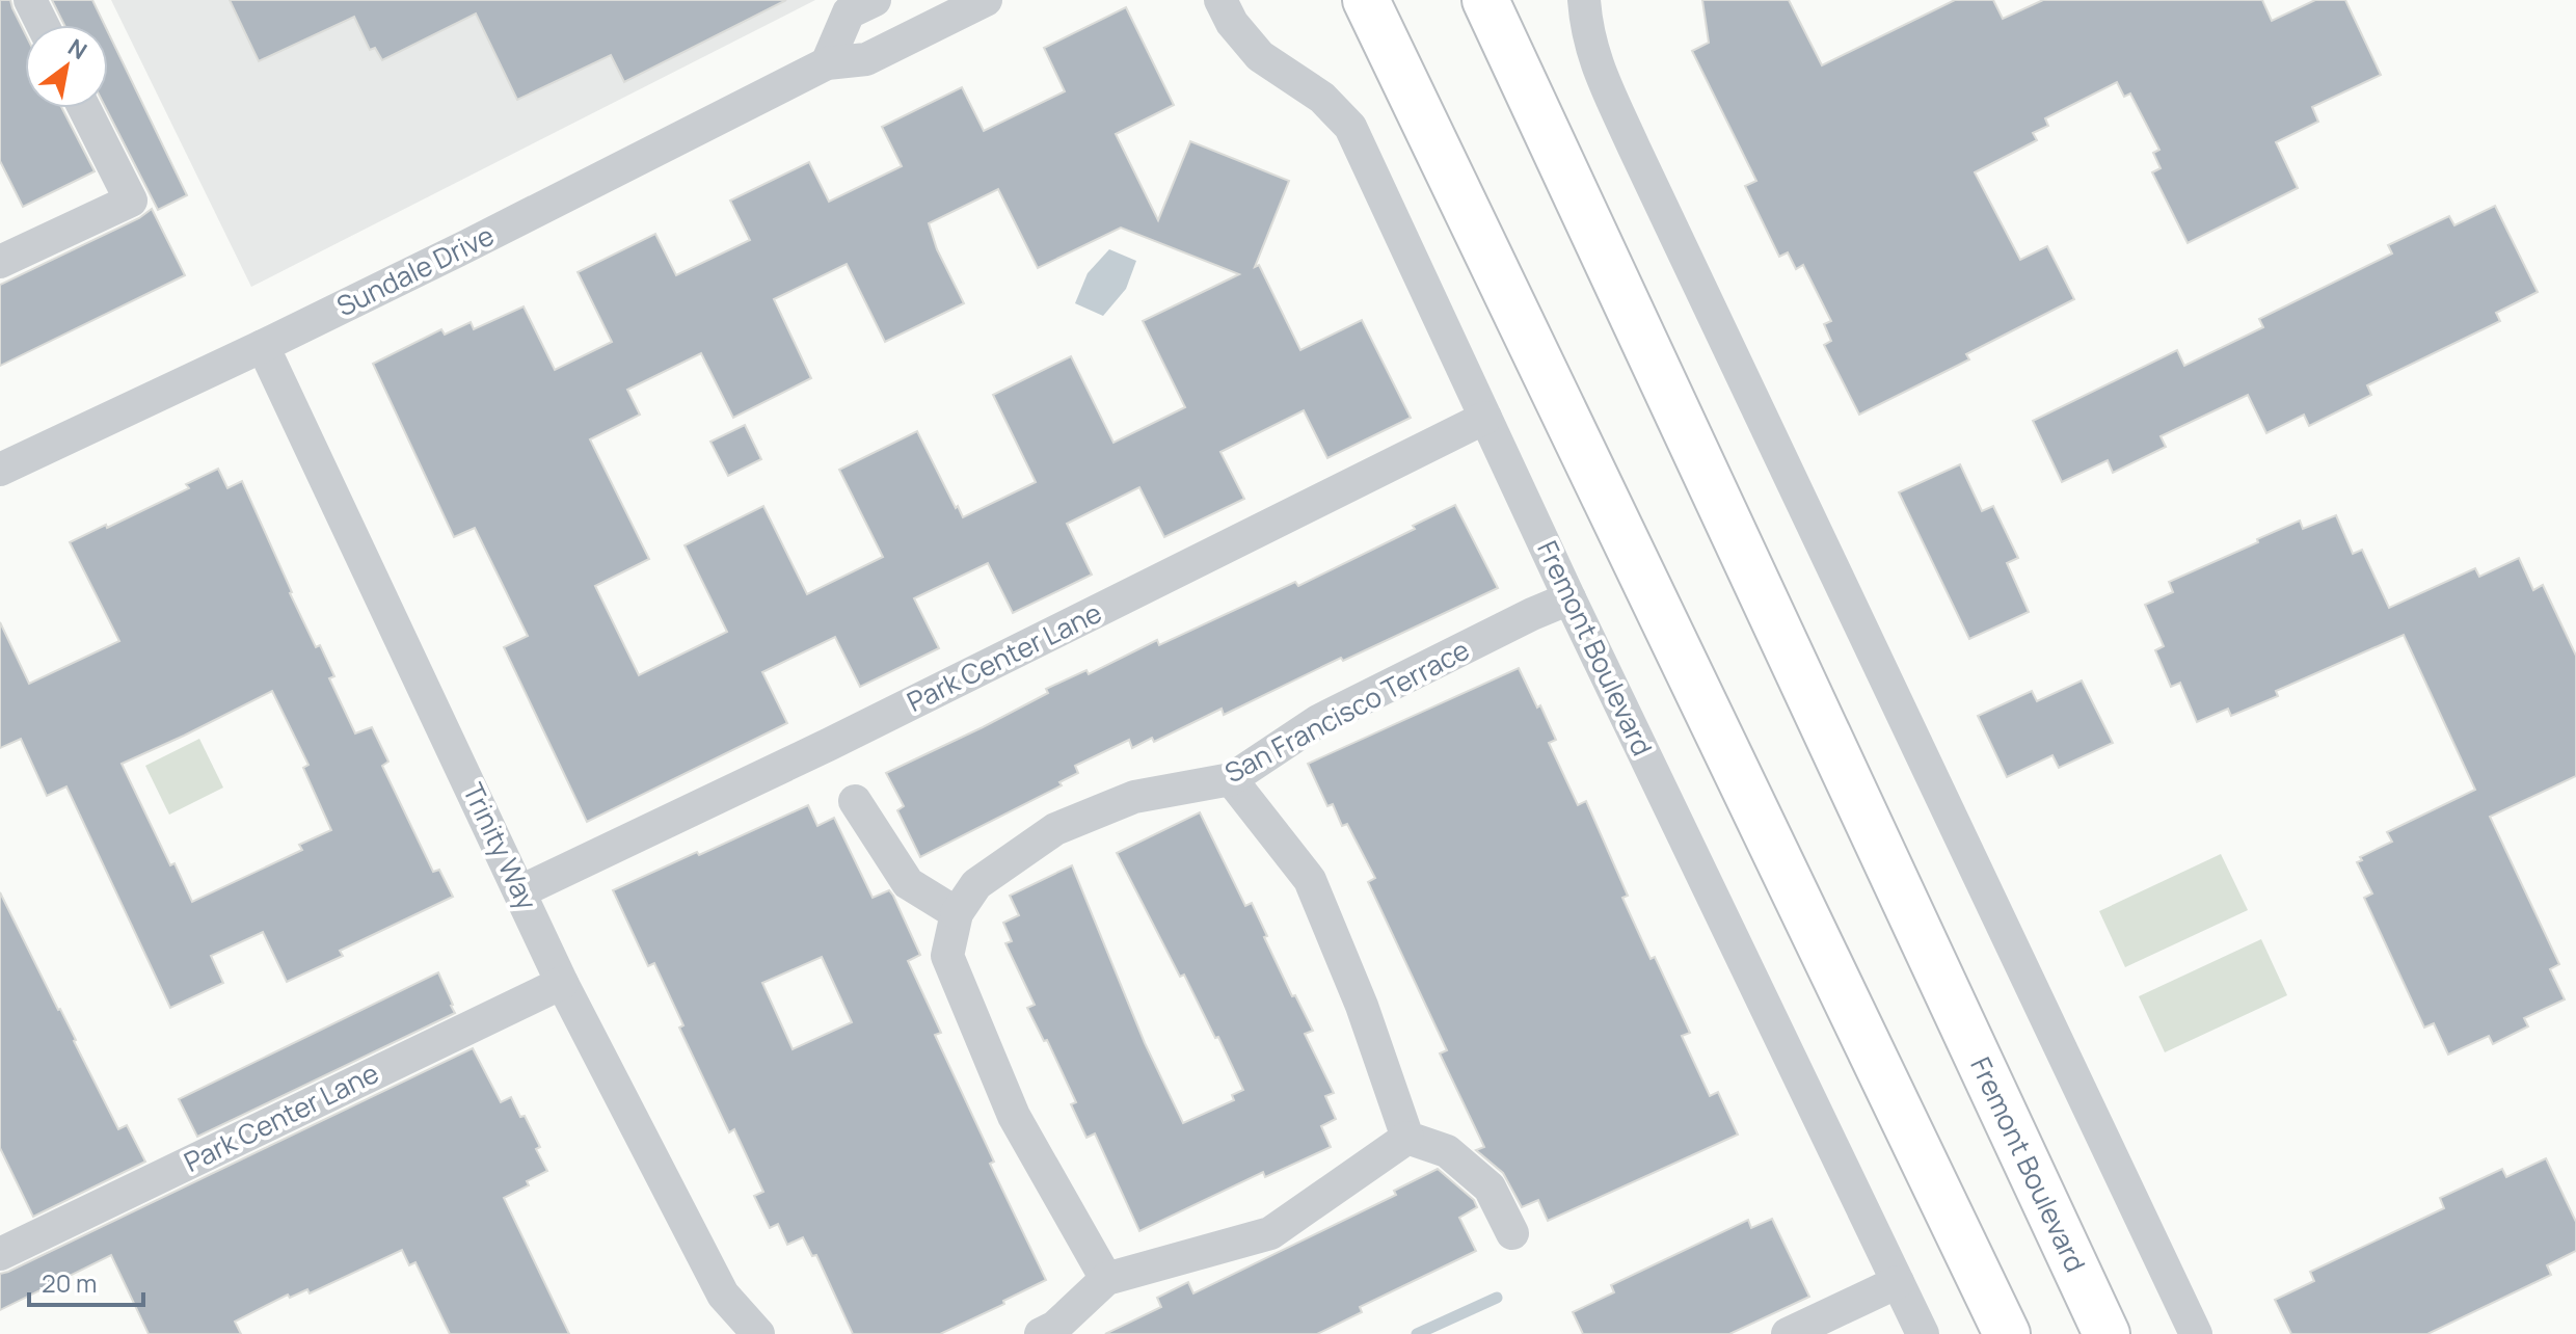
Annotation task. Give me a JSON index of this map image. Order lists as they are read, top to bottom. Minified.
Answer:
{"streets":{"main road":["Fremont Boulevard"],"street":["Sundale Drive","Park Center Lane","San Francisco Terrace","Trinity Way"]},"crossings":[["Sundale Drive","Trinity Way"],["Fremont Boulevard","Park Center Lane"],["Fremont Boulevard","San Francisco Terrace"],["Park Center Lane","Trinity Way"]],"scale_bar":"20 m","north":"top right"}
